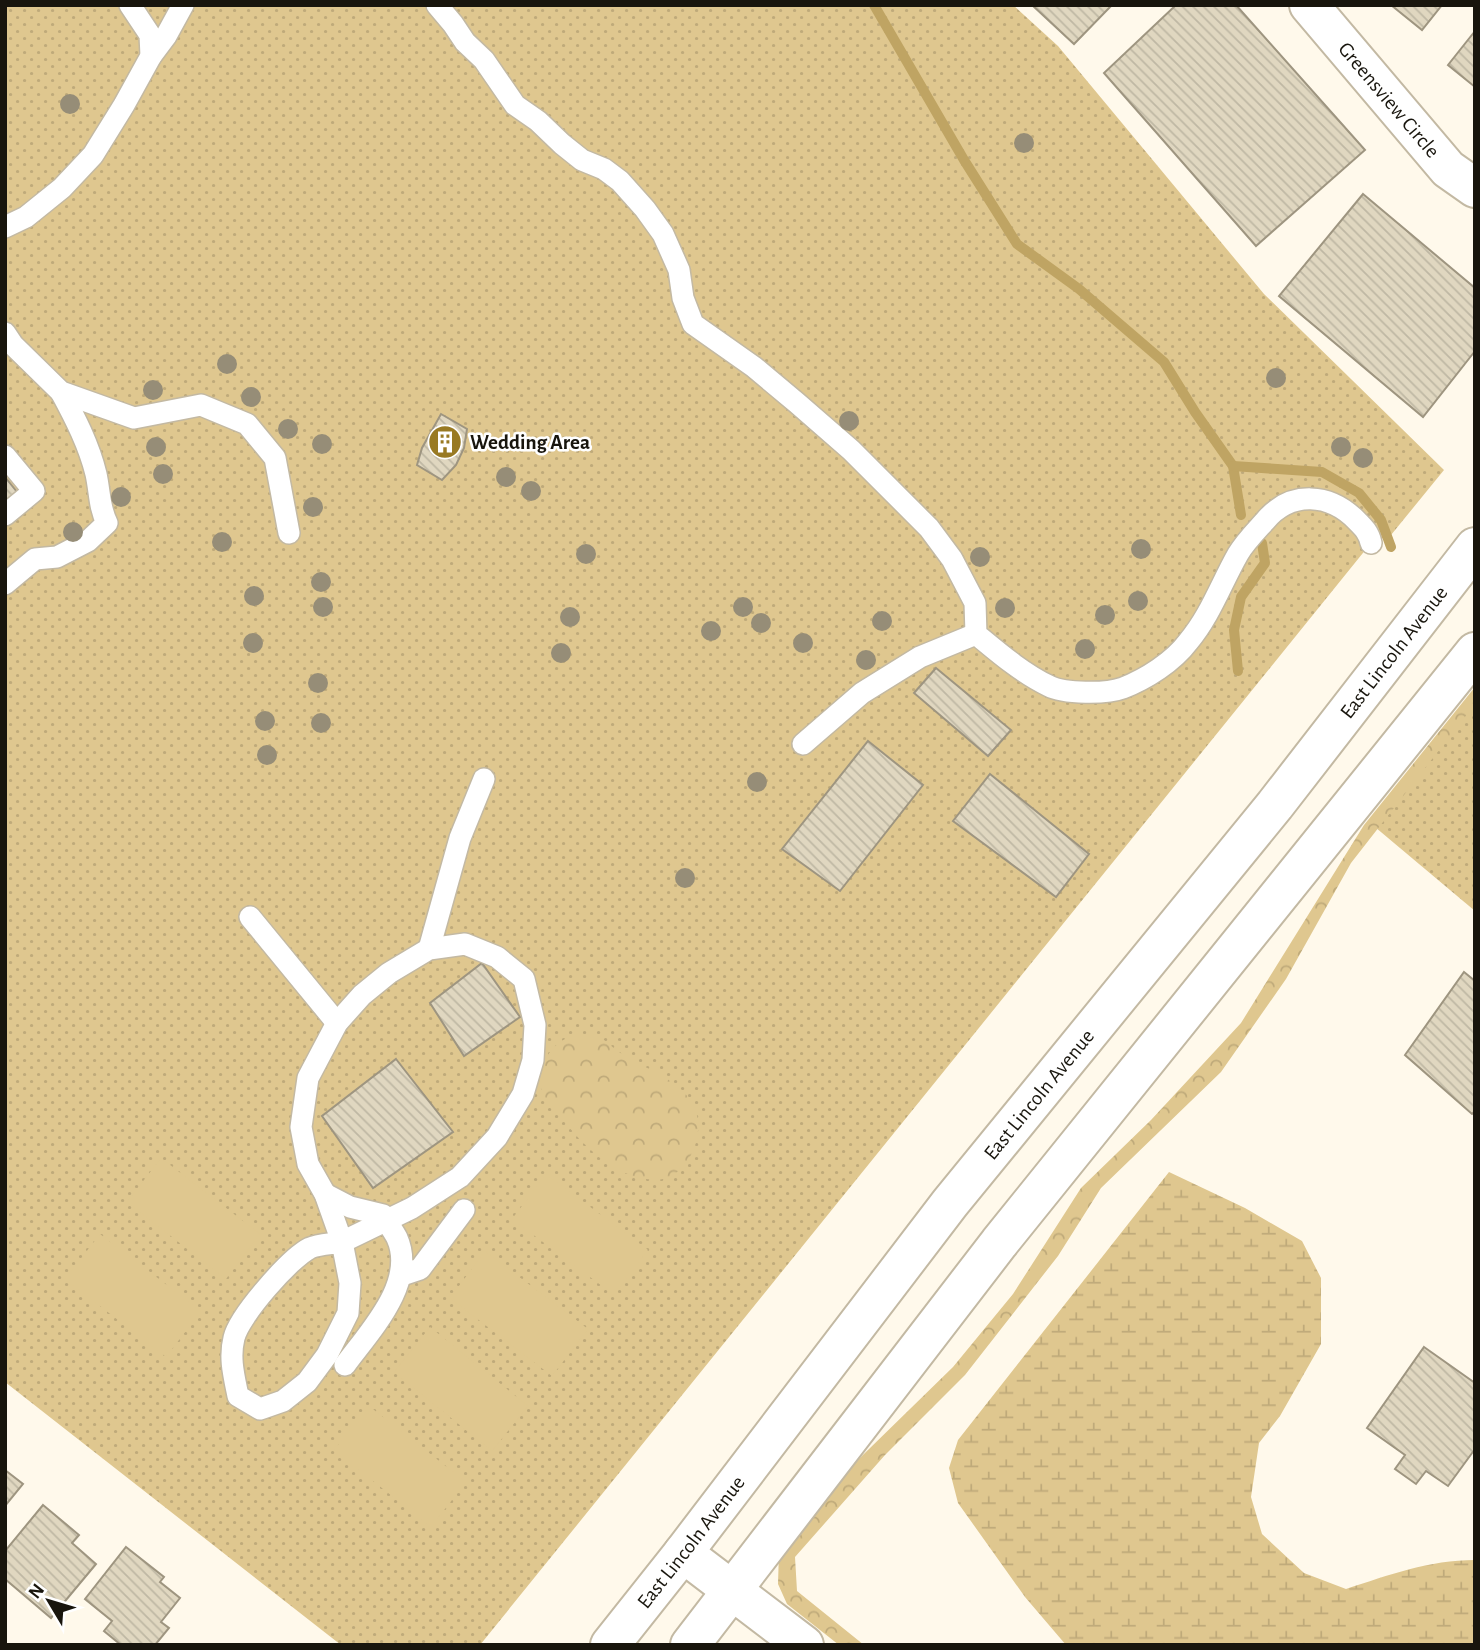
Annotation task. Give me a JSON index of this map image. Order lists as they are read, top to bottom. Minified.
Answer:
{"streets":{"main road":["Greensview Circle","East Lincoln Avenue"]},"places":{"building":["Wedding Area"]},"north":"top left"}
